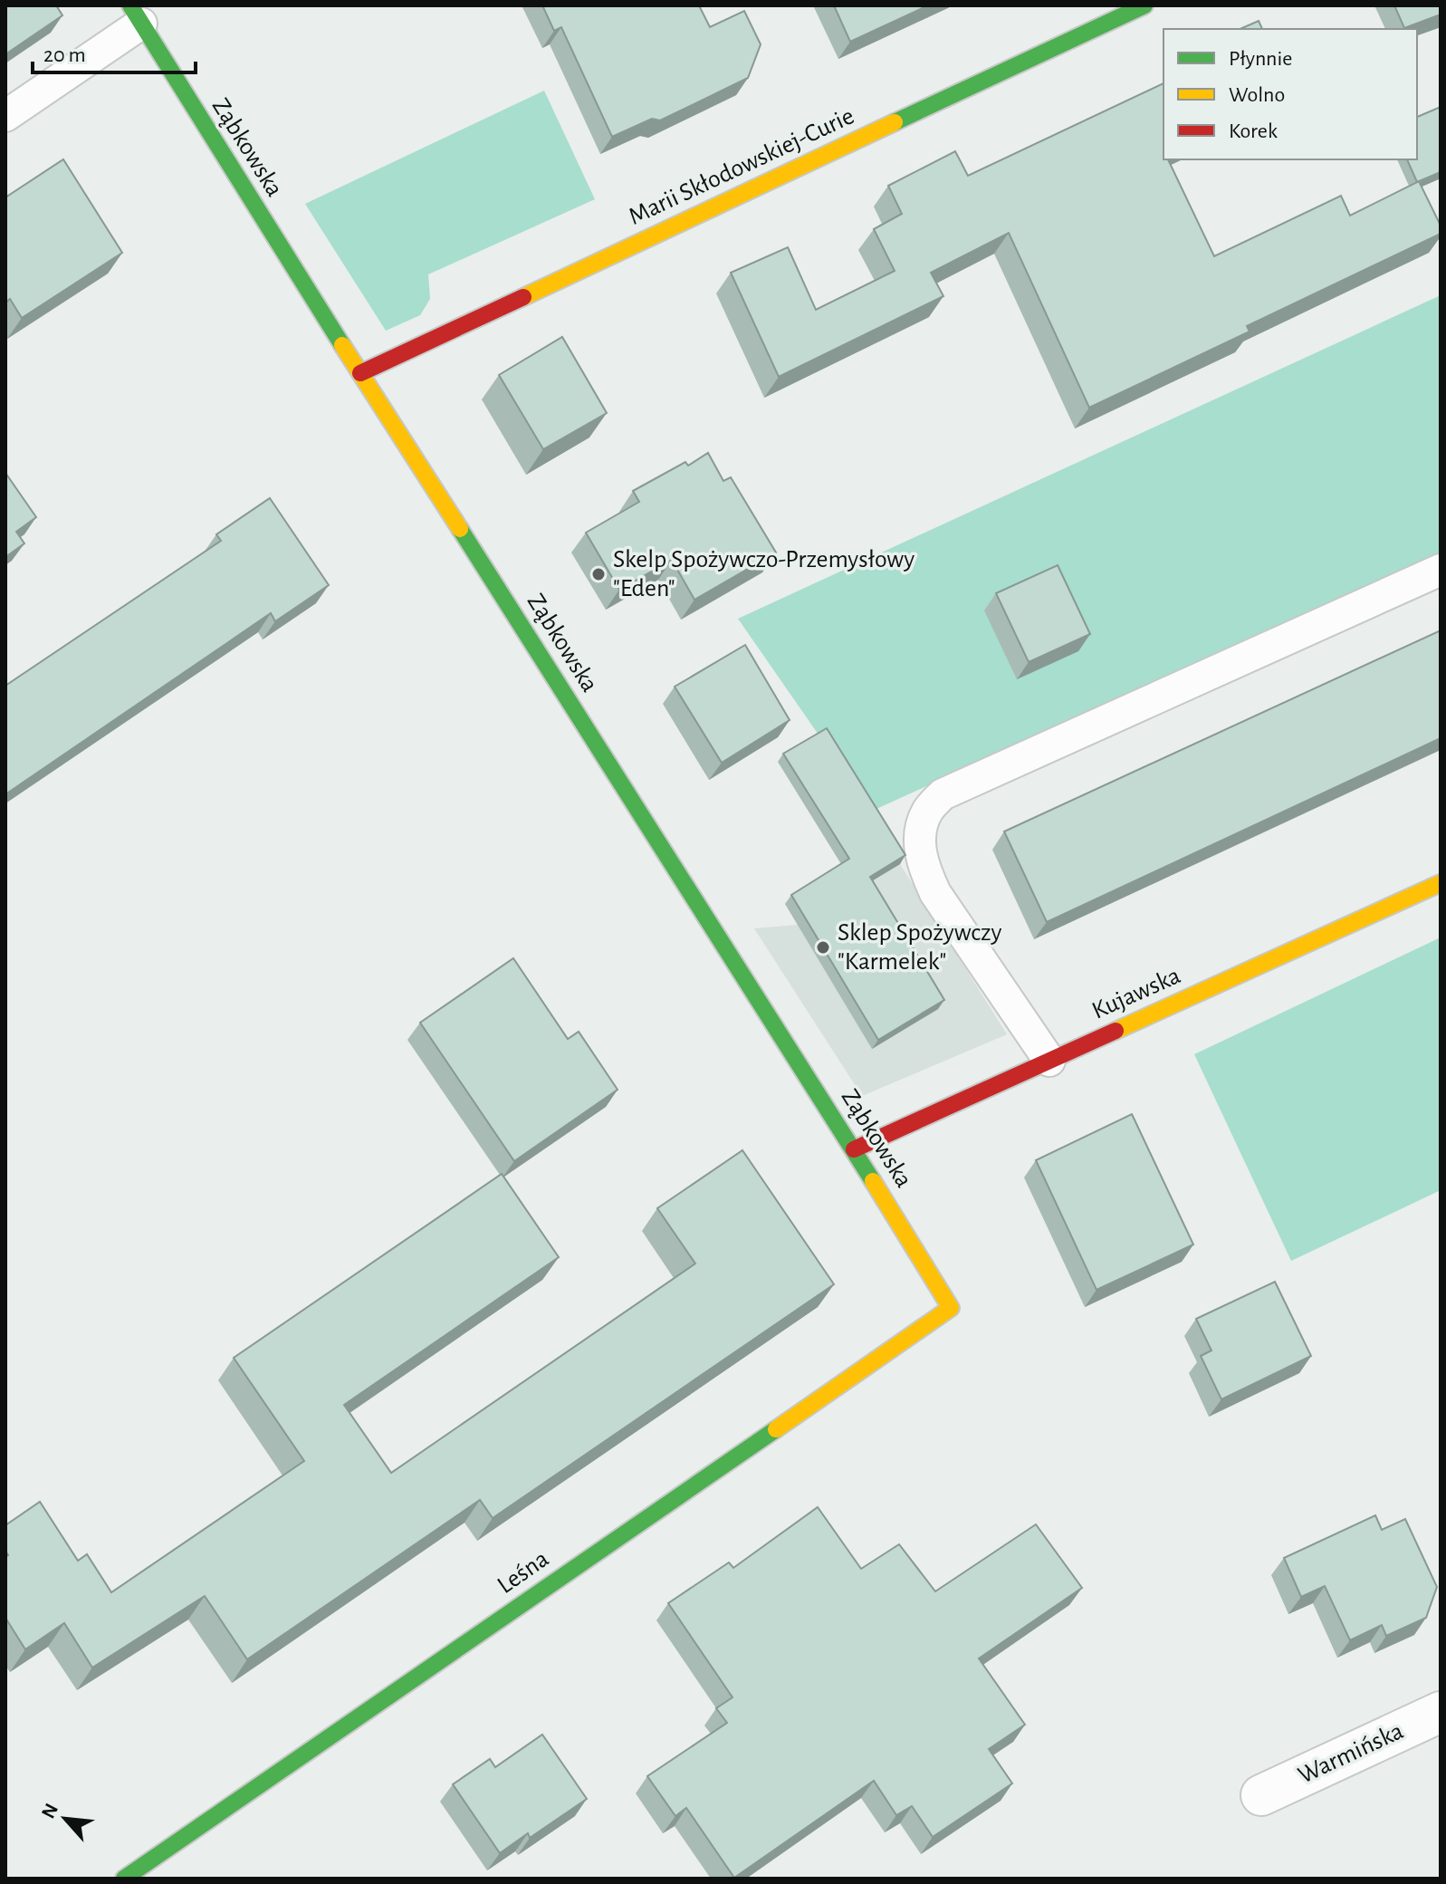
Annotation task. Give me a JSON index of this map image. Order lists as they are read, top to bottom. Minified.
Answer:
{"streets":{"street":["Ząbkowska","Marii Skłodowskiej-Curie","Kujawska","Leśna","Warmińska"]},"crossings":[["Ząbkowska","Marii Skłodowskiej-Curie"],["Ząbkowska","Kujawska"],["Ząbkowska","Leśna"]],"places":["Skelp Spożywczo-Przemysłowy \"Eden\"","Sklep Spożywczy \"Karmelek\""],"legend":["Płynnie","Wolno","Korek"],"scale_bar":"20 m","north":"top left"}
